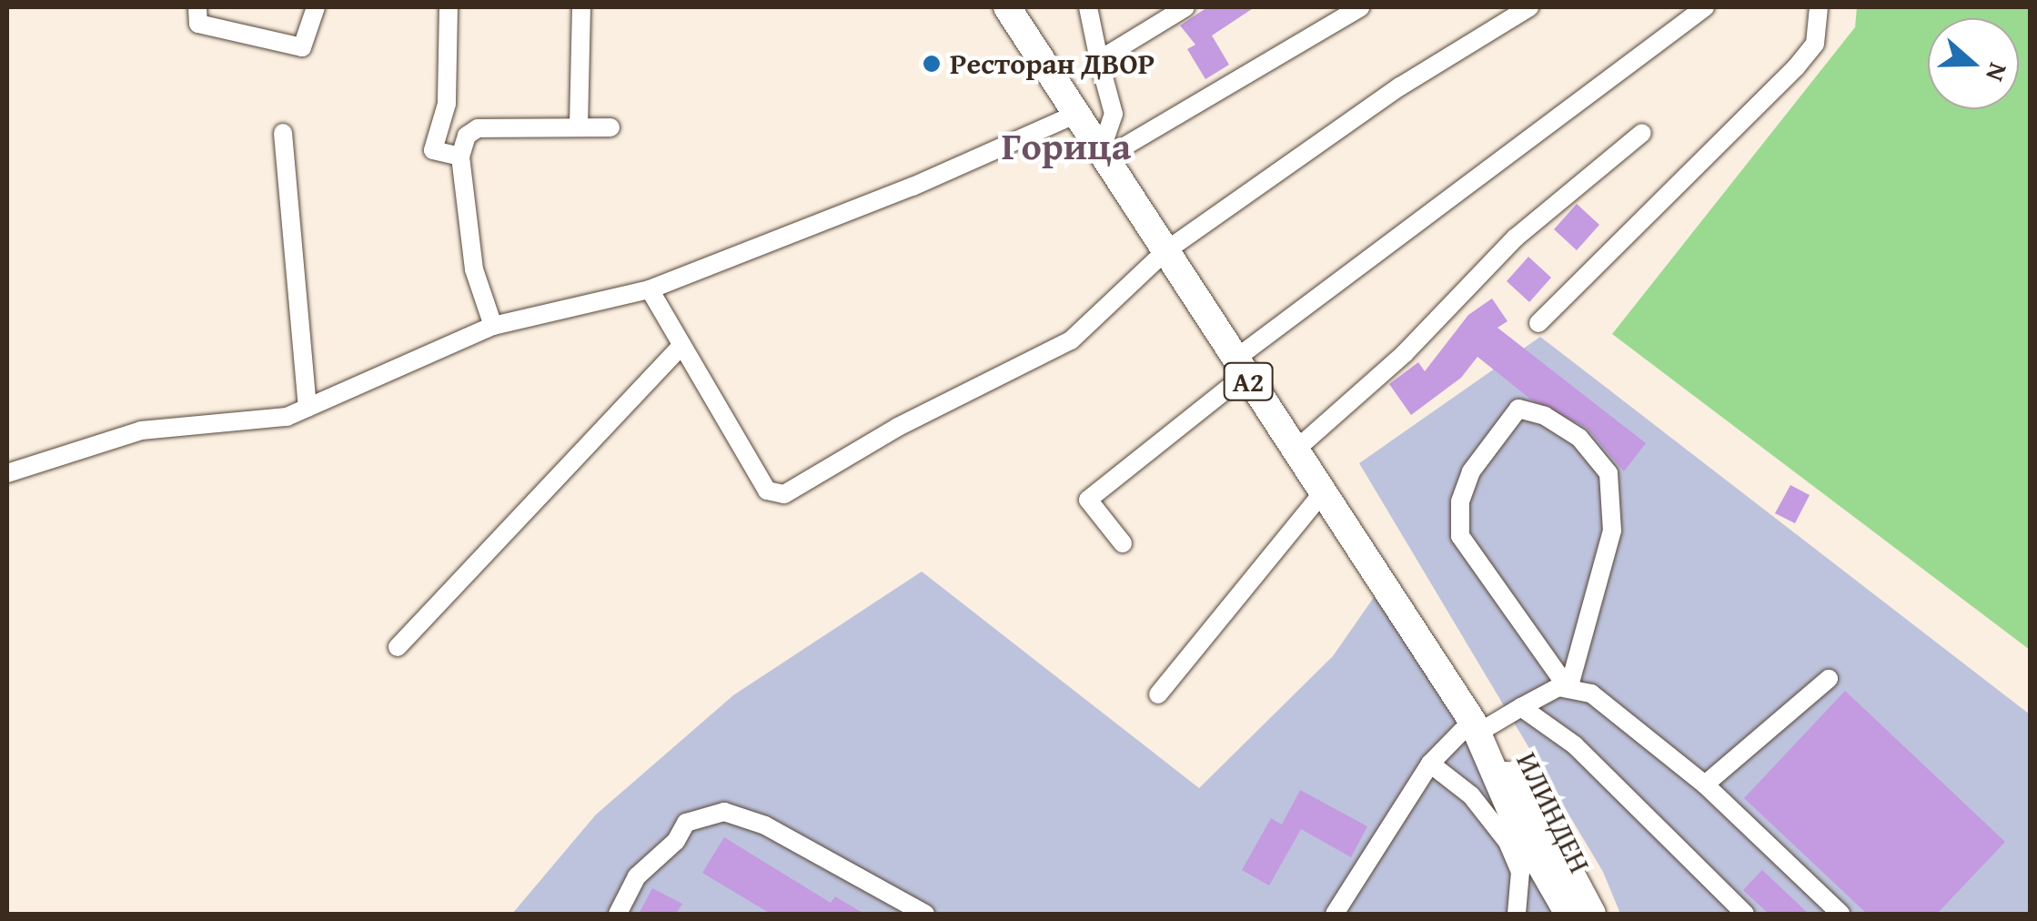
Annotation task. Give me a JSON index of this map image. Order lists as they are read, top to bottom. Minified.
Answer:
{"streets":{"main road":["A2","ИЛИНДЕН"]},"crossings":[["A2","ИЛИНДЕН"]],"districts":["Горица"],"places":["Ресторан ДВОР"],"north":"right"}
